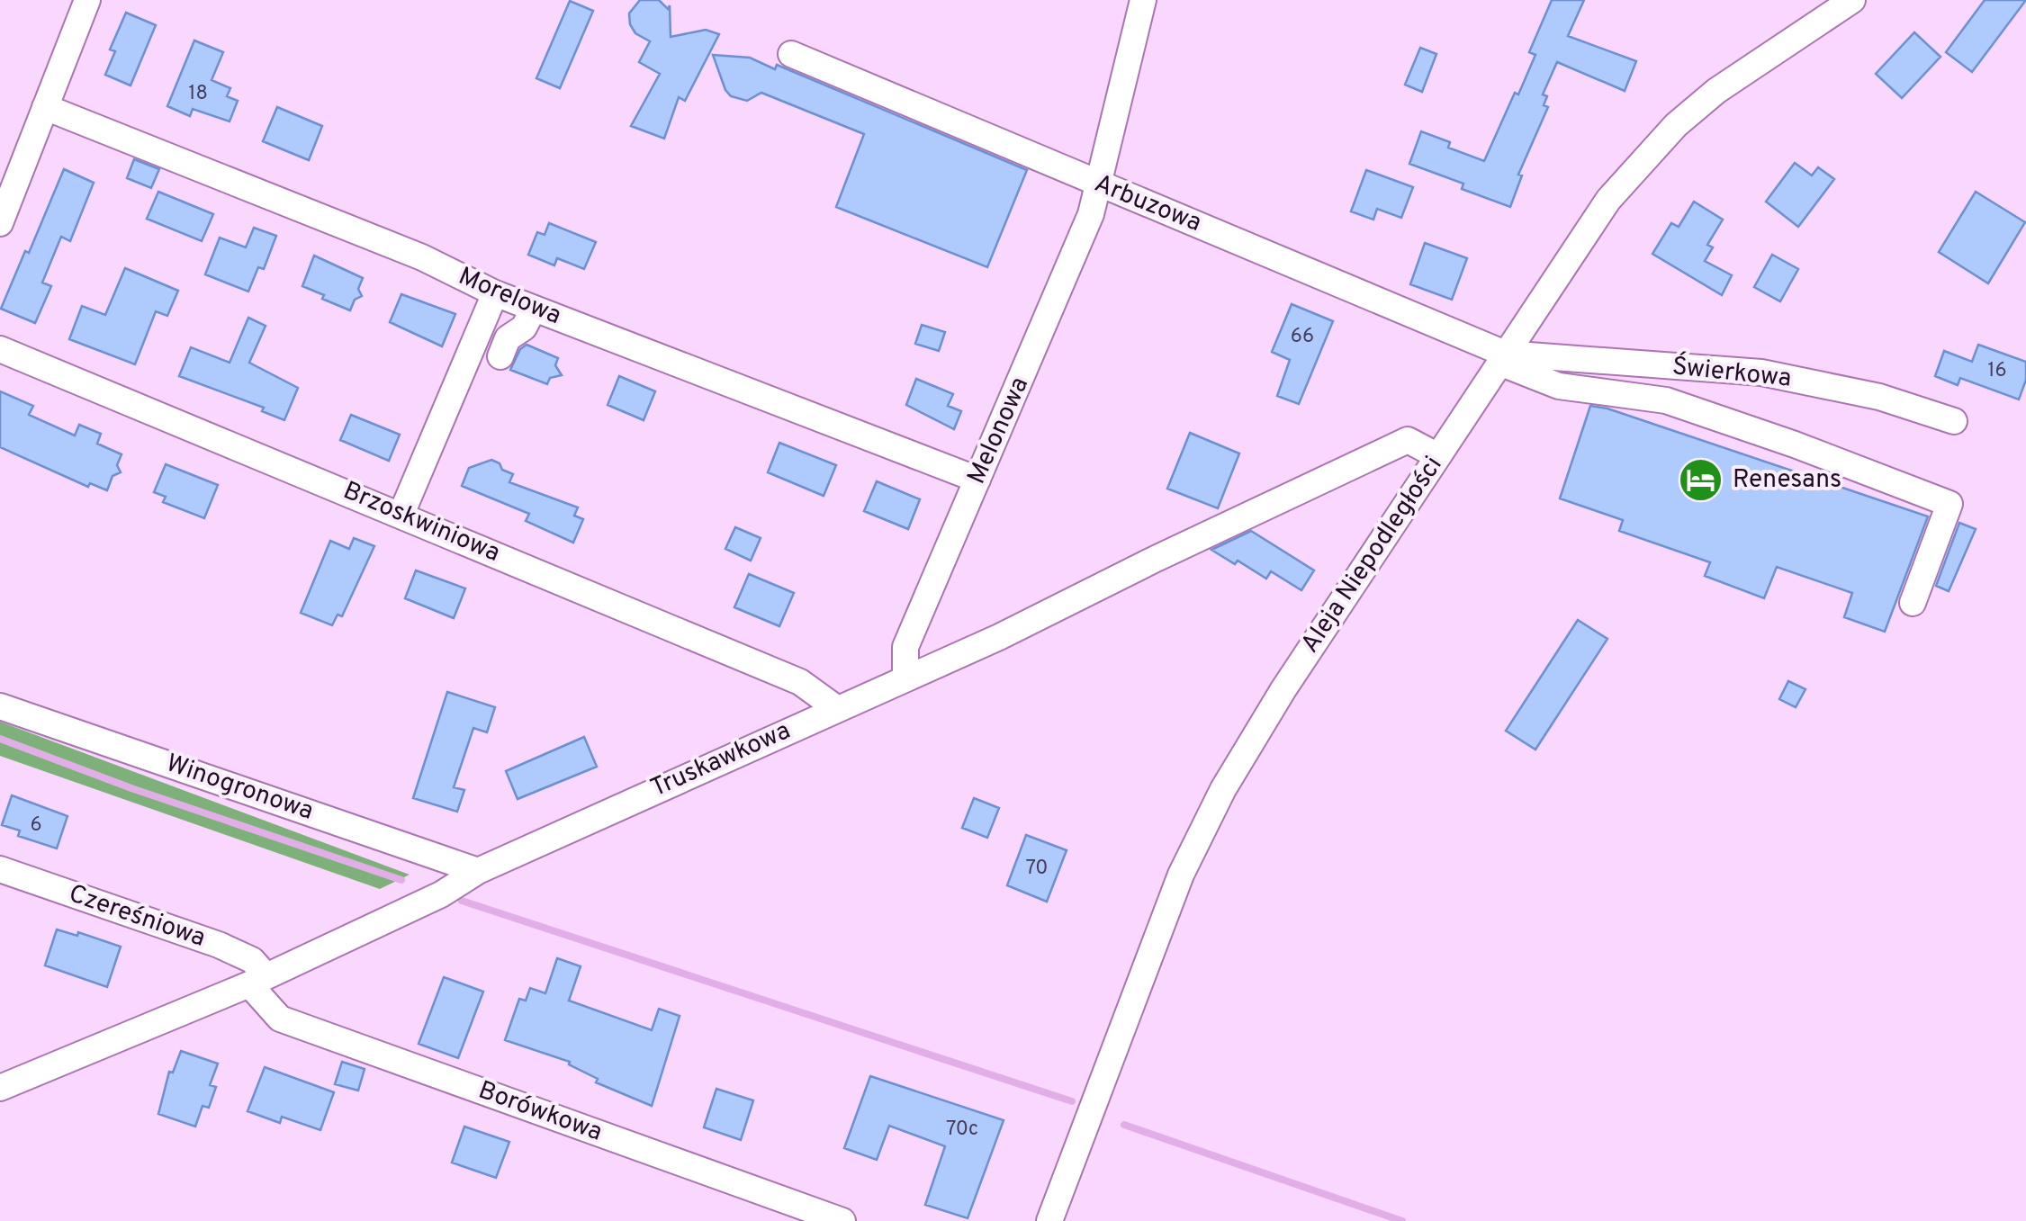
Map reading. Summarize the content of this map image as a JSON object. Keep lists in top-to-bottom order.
{
  "streets": {
    "street": [
      "Arbuzowa",
      "Morelowa",
      "Świerkowa",
      "Melonowa",
      "Brzoskwiniowa",
      "Aleja Niepodległości",
      "Truskawkowa",
      "Winogronowa",
      "Czereśniowa",
      "Borówkowa"
    ]
  },
  "crossings": [
    ["Arbuzowa", "Świerkowa"],
    ["Arbuzowa", "Melonowa"],
    ["Arbuzowa", "Aleja Niepodległości"],
    ["Morelowa", "Melonowa"],
    ["Świerkowa", "Aleja Niepodległości"],
    ["Melonowa", "Truskawkowa"],
    ["Brzoskwiniowa", "Truskawkowa"],
    ["Aleja Niepodległości", "Truskawkowa"],
    ["Truskawkowa", "Winogronowa"],
    ["Truskawkowa", "Czereśniowa"],
    ["Truskawkowa", "Borówkowa"],
    ["Czereśniowa", "Borówkowa"]
  ],
  "places": {
    "hotel": ["Renesans"]
  },
  "house_numbers": [
    "18",
    "66",
    "16",
    "6",
    "70",
    "70c"
  ]
}
